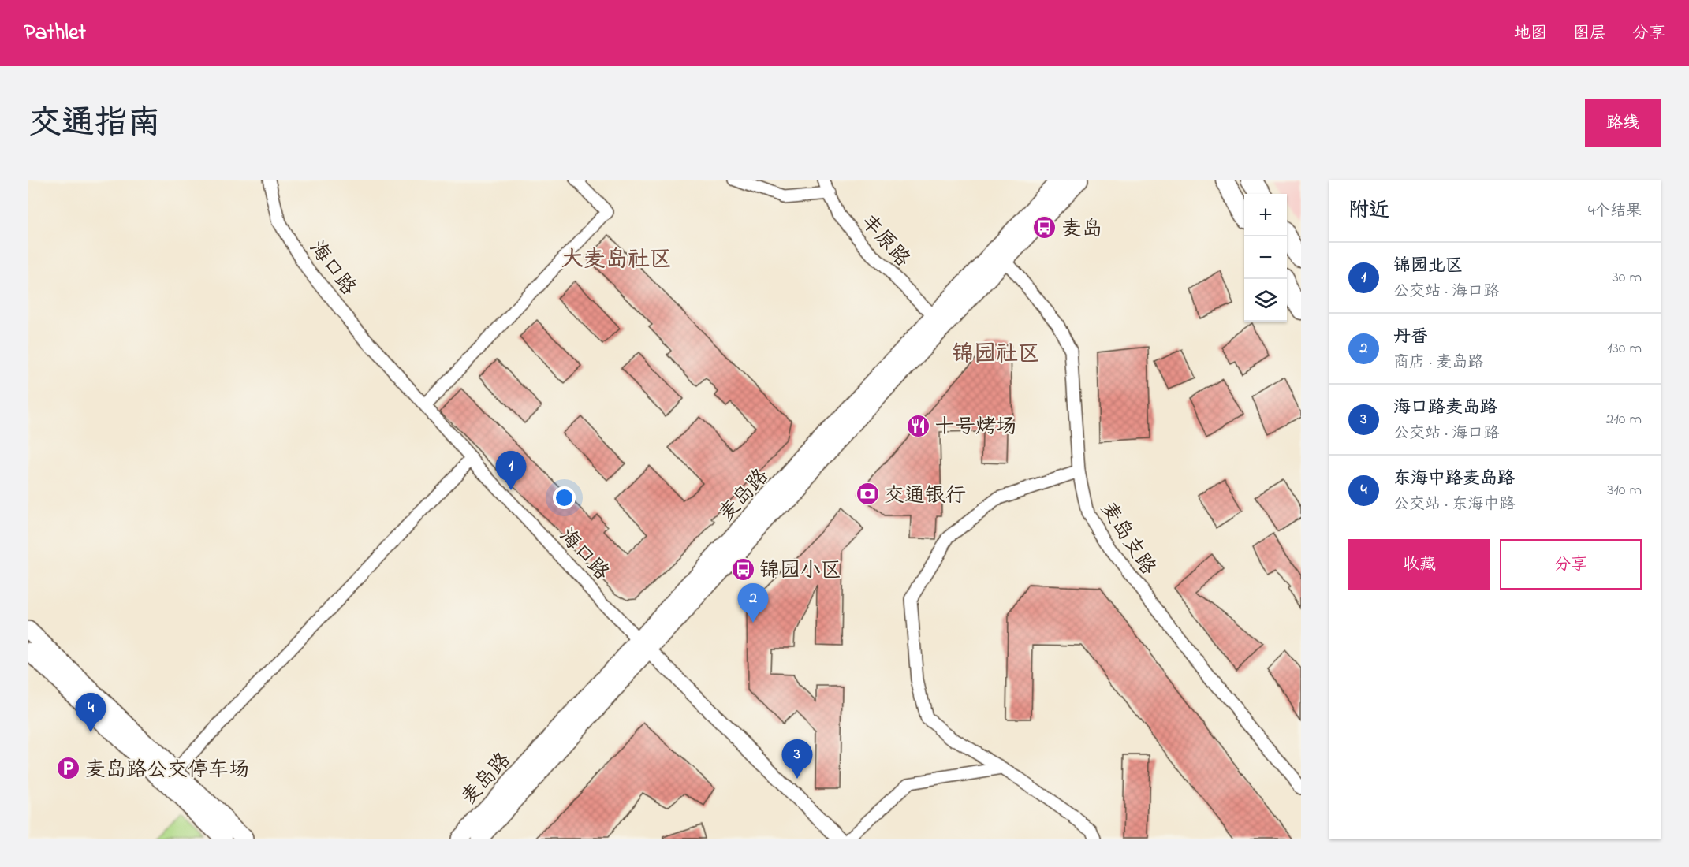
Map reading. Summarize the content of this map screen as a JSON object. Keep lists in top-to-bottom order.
{
  "streets": {
    "main road": ["麦岛路"],
    "street": ["丰原路", "海口路", "麦岛支路"]
  },
  "crossings": [
    ["丰原路", "麦岛路"],
    ["海口路", "麦岛路"],
    ["麦岛路", "麦岛支路"]
  ],
  "districts": ["大麦岛社区", "锦园社区"],
  "places": {
    "bus stop": ["麦岛", "锦园小区"],
    "restaurant": ["十号烤场"],
    "bank": ["交通银行"],
    "parking": ["麦岛路公交停车场"]
  },
  "page": {
    "header": "Pathlet",
    "nav": ["地图", "图层", "分享"],
    "title": "交通指南",
    "buttons": [
      "路线",
      ["收藏", "分享"]
    ],
    "heading": ["附近", "4个结果"],
    "map_buttons": ["+", "−"],
    "list": [
      {
        "mark": "1",
        "name": "锦园北区",
        "note": "公交站 · 海口路",
        "value": "30 m"
      },
      {
        "mark": "2",
        "name": "丹香",
        "note": "商店 · 麦岛路",
        "value": "130 m"
      },
      {
        "mark": "3",
        "name": "海口路麦岛路",
        "note": "公交站 · 海口路",
        "value": "210 m"
      },
      {
        "mark": "4",
        "name": "东海中路麦岛路",
        "note": "公交站 · 东海中路",
        "value": "310 m"
      }
    ],
    "pins": [
      "1",
      "2",
      "4",
      "3"
    ]
  }
}
